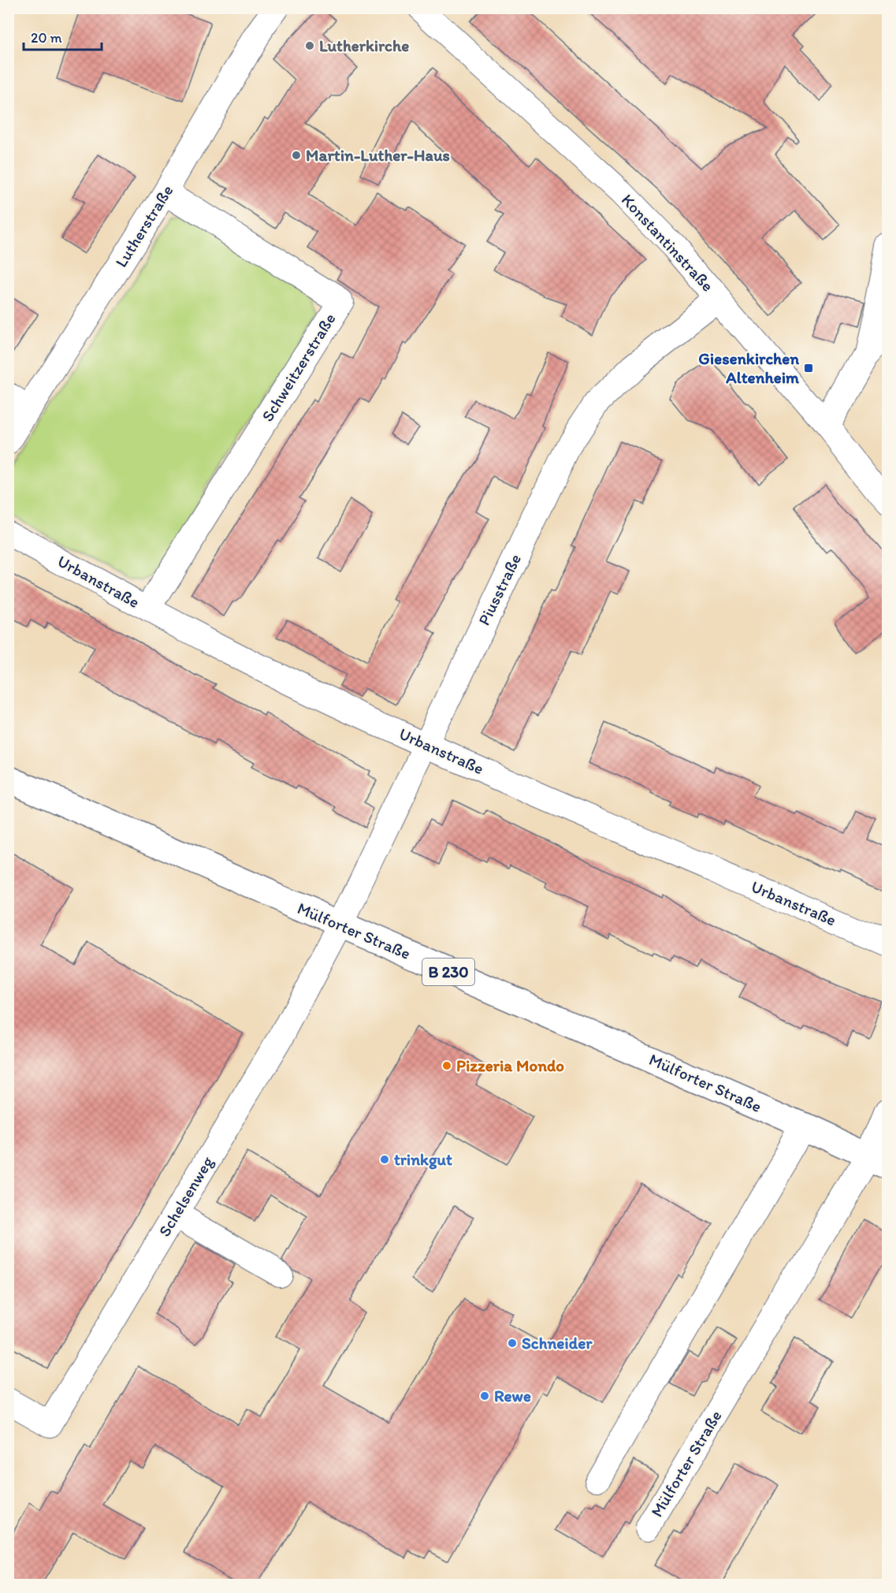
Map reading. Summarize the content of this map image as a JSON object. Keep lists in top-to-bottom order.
{
  "streets": {
    "main road": ["Mülforter Straße", "B 230"],
    "street": [
      "Lutherstraße",
      "Konstantinstraße",
      "Schweitzerstraße",
      "Urbanstraße",
      "Piusstraße",
      "Schelsenweg"
    ]
  },
  "crossings": [
    ["Lutherstraße", "Schweitzerstraße"],
    ["Konstantinstraße", "Piusstraße"],
    ["Schweitzerstraße", "Urbanstraße"],
    ["Urbanstraße", "Piusstraße"],
    ["Piusstraße", "Mülforter Straße"],
    ["Piusstraße", "Schelsenweg"],
    ["Mülforter Straße", "Schelsenweg"]
  ],
  "places": {
    "other": [
      "Lutherkirche",
      "Martin-Luther-Haus",
      "Pizzeria Mondo",
      "trinkgut",
      "Schneider",
      "Rewe"
    ],
    "transit": ["Giesenkirchen Altenheim"]
  },
  "scale_bar": "20 m"
}
